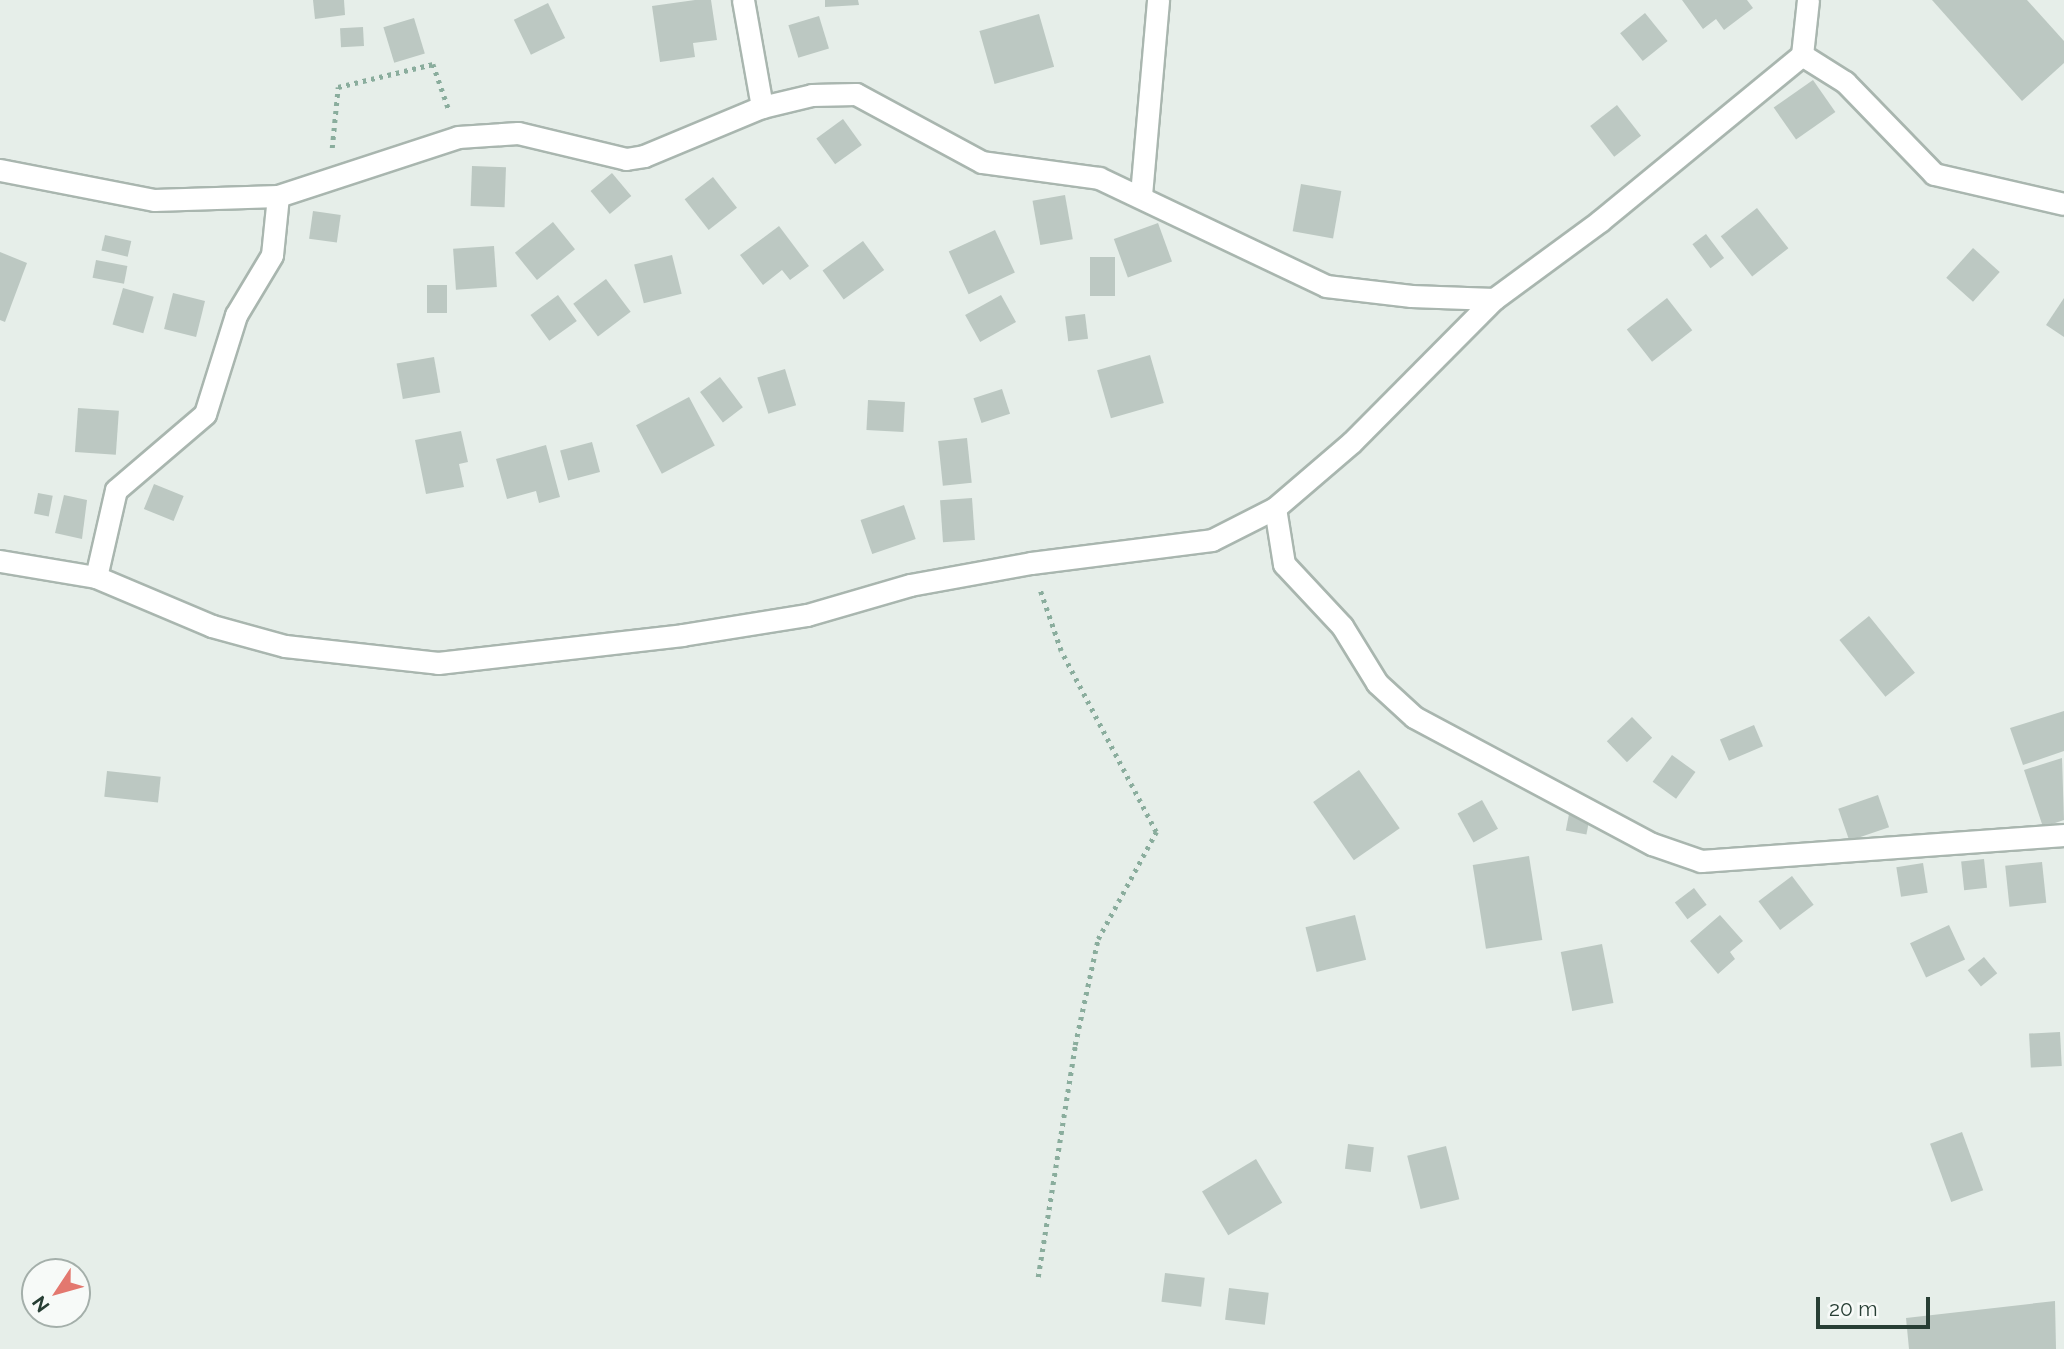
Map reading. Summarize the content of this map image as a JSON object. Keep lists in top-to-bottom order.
{
  "scale_bar": "20 m",
  "north": "bottom left"
}
